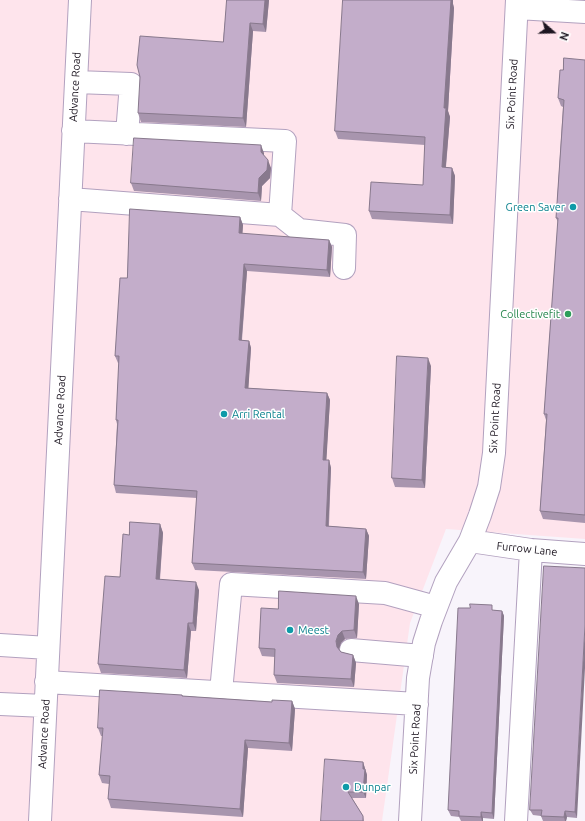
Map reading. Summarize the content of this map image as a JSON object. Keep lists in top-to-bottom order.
{
  "streets": {
    "street": ["Advance Road", "Six Point Road", "Furrow Lane"]
  },
  "crossings": [
    ["Six Point Road", "Furrow Lane"]
  ],
  "places": [
    "Green Saver",
    "Collectivefit",
    "Arri Rental",
    "Meest",
    "Dunpar"
  ],
  "north": "right"
}
